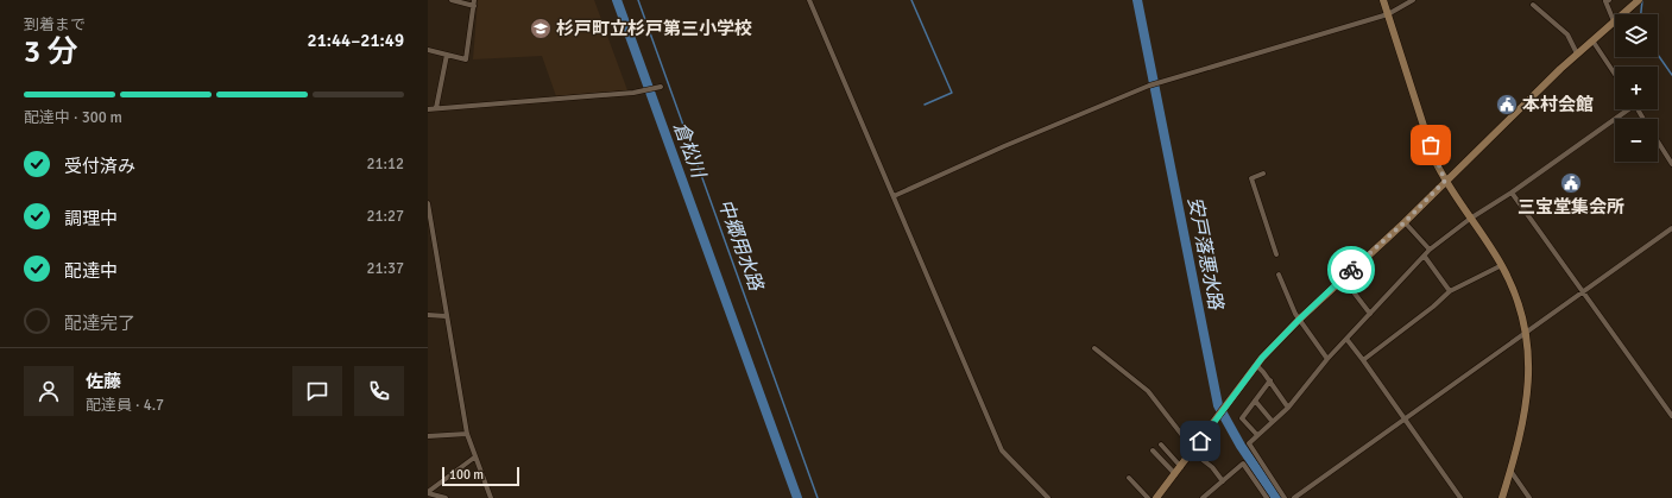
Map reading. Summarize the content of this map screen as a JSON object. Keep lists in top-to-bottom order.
{
  "water": ["倉松川", "中郷用水路", "安戸落悪水路"],
  "places": {
    "school or university": ["杉戸町立杉戸第三小学校"],
    "public building": ["本村会館", "三宝堂集会所"]
  },
  "scale_bar": "100 m",
  "page": {
    "heading": ["3 分", "到着まで", "21:44–21:49"],
    "panel": ["佐藤", "配達員 · 4.7"],
    "map_buttons": ["+", "−"],
    "bar": "配達中 · 300 m",
    "list": [
      ["受付済み", "21:12"],
      ["調理中", "21:27"],
      ["配達中", "21:37"],
      "配達完了"
    ],
    "scale": "100 m"
  }
}
